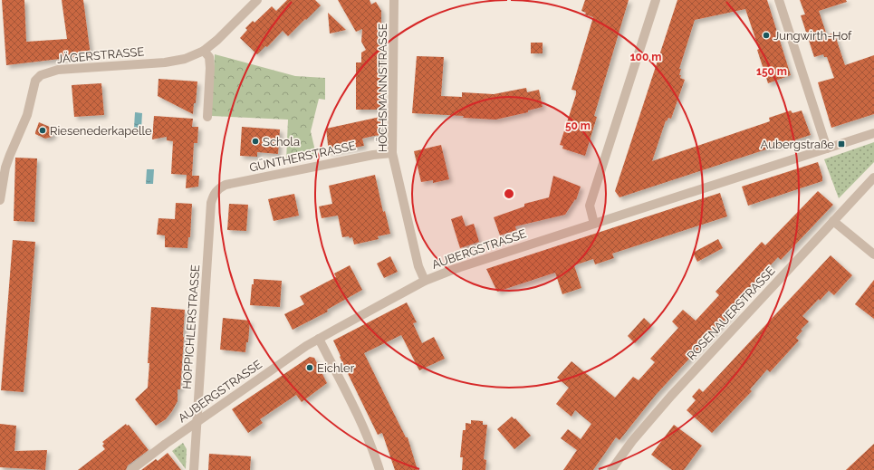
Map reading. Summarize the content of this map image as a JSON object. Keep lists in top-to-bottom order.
{
  "streets": {
    "street": [
      "JÄGERSTRASSE",
      "HÖCHSMANNSTRASSE",
      "GÜNTHERSTRASSE",
      "AUBERGSTRASSE",
      "ROSENAUERSTRASSE",
      "HOPPICHLERSTRASSE"
    ]
  },
  "crossings": [
    ["HÖCHSMANNSTRASSE", "GÜNTHERSTRASSE"],
    ["HÖCHSMANNSTRASSE", "AUBERGSTRASSE"],
    ["GÜNTHERSTRASSE", "HOPPICHLERSTRASSE"],
    ["AUBERGSTRASSE", "HOPPICHLERSTRASSE"]
  ],
  "places": {
    "other": [
      "Jungwirth-Hof",
      "Riesenederkapelle",
      "Schola",
      "Eichler"
    ],
    "transit": ["Aubergstraße"]
  },
  "rings": ["100 m", "150 m", "50 m"]
}
